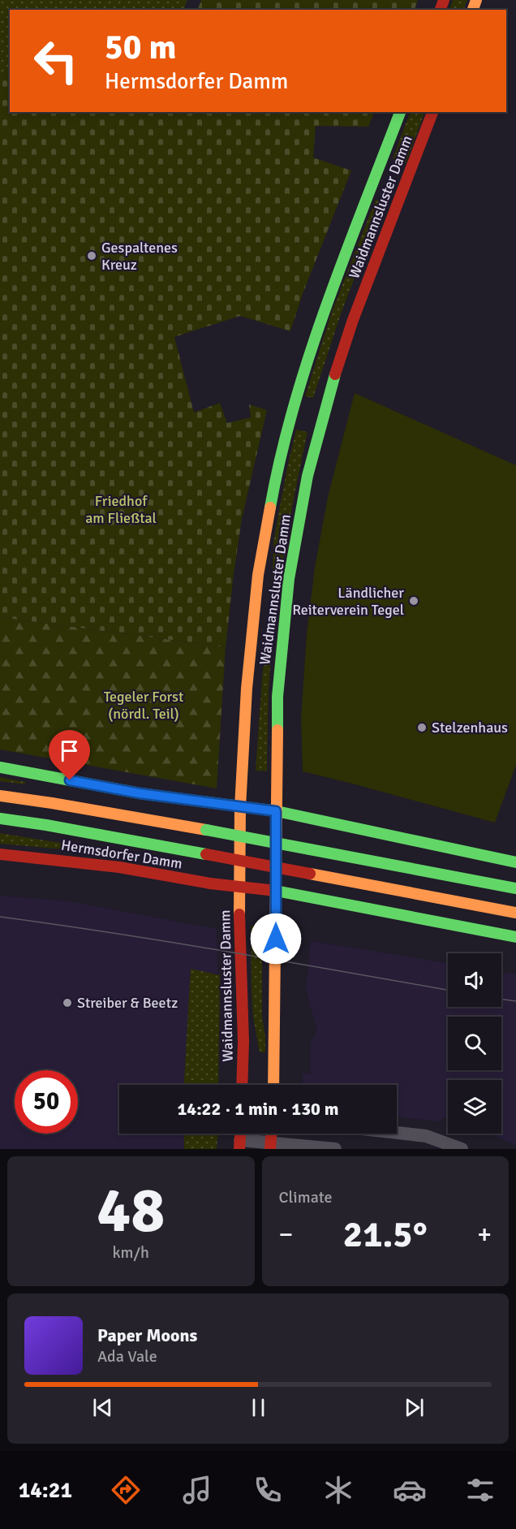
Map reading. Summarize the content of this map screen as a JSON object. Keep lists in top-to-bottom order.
{
  "streets": {
    "main road": ["Waidmannsluster Damm", "Hermsdorfer Damm"]
  },
  "crossings": [
    ["Waidmannsluster Damm", "Hermsdorfer Damm"]
  ],
  "parks": ["Friedhof am Fließtal", "Tegeler Forst (nördl. Teil)"],
  "places": [
    "Gespaltenes Kreuz",
    "Ländlicher Reiterverein Tegel",
    "Stelzenhaus",
    "Streiber & Beetz"
  ],
  "page": {
    "turn": ["50 m", "Hermsdorfer Damm"],
    "limit": "50",
    "trip": "14:22 · 1 min · 130 m",
    "tile": [
      ["48", "km/h"],
      "Climate"
    ],
    "heat": ["−", "21.5°", "+"],
    "song": ["Paper Moons", "Ada Vale"],
    "tabs": "14:21"
  }
}
